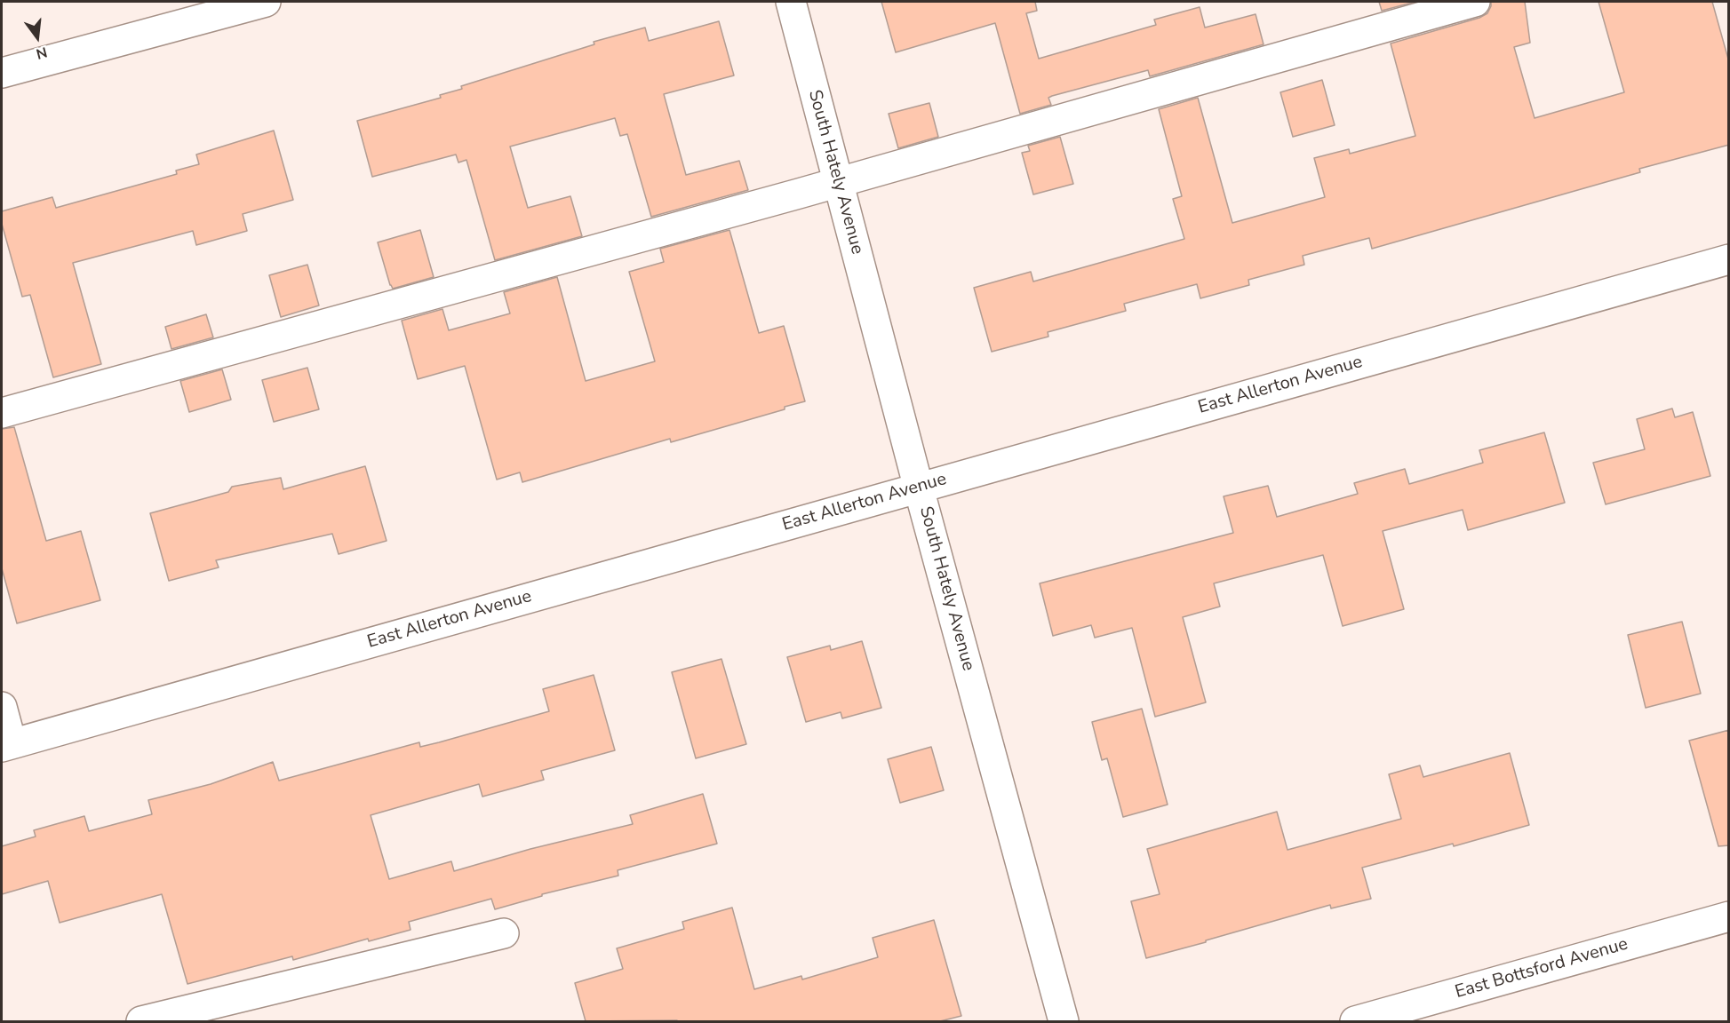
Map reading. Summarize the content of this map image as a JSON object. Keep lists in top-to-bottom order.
{
  "streets": {
    "street": ["South Hately Avenue", "East Allerton Avenue", "East Bottsford Avenue"]
  },
  "crossings": [
    ["South Hately Avenue", "East Allerton Avenue"]
  ],
  "north": "bottom"
}
